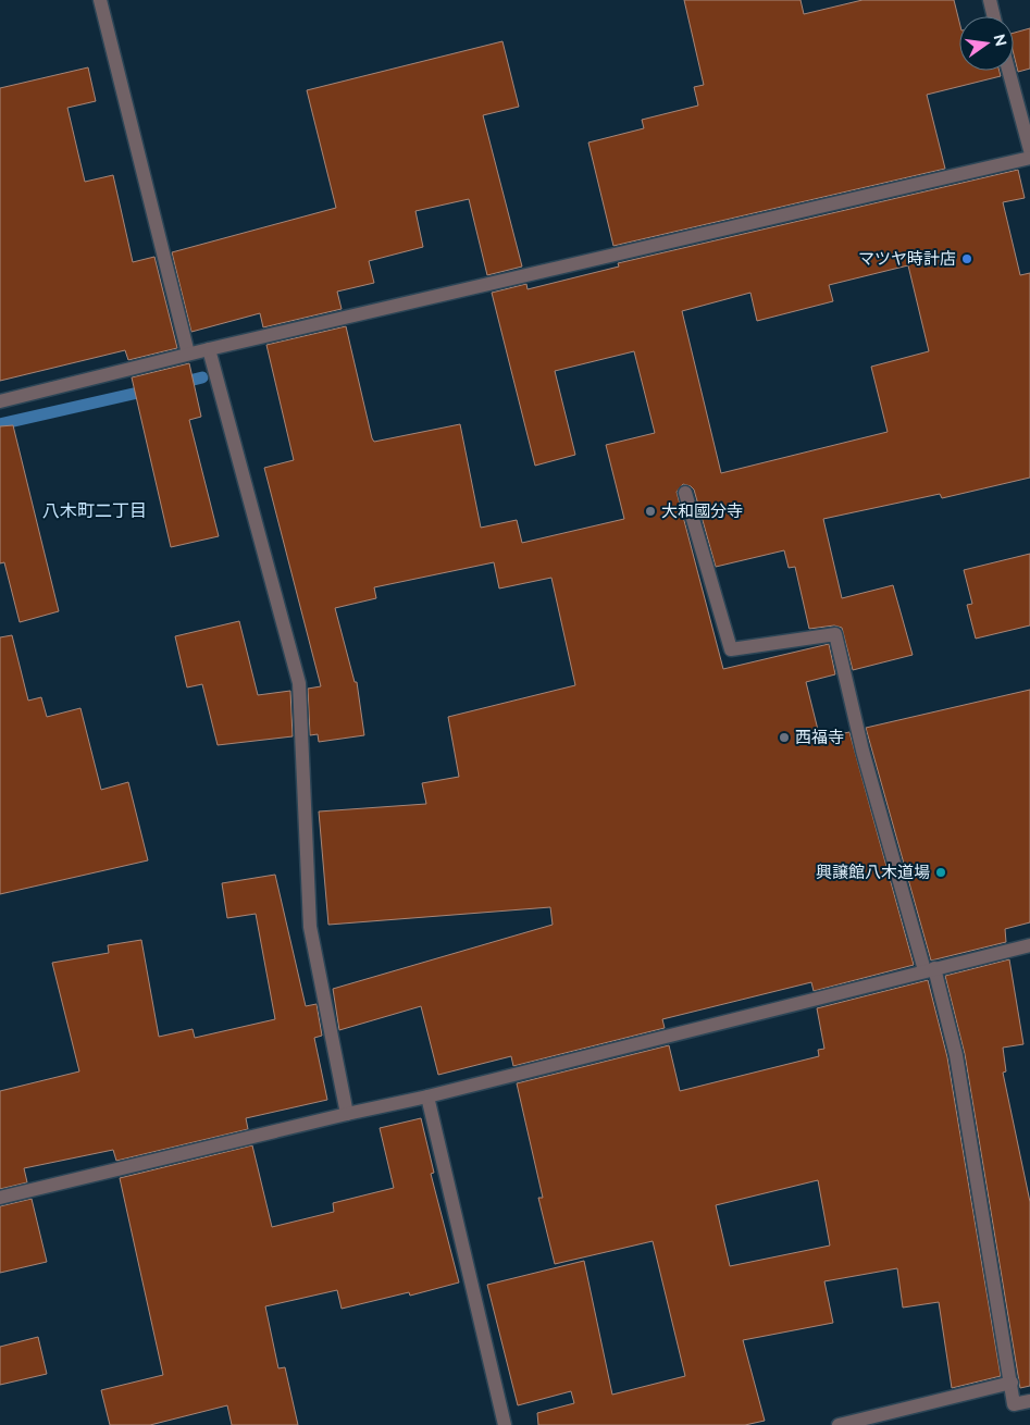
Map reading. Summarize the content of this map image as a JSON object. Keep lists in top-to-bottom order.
{
  "districts": ["八木町二丁目"],
  "places": [
    "マツヤ時計店",
    "大和國分寺",
    "西福寺",
    "興譲館八木道場"
  ],
  "north": "right"
}
